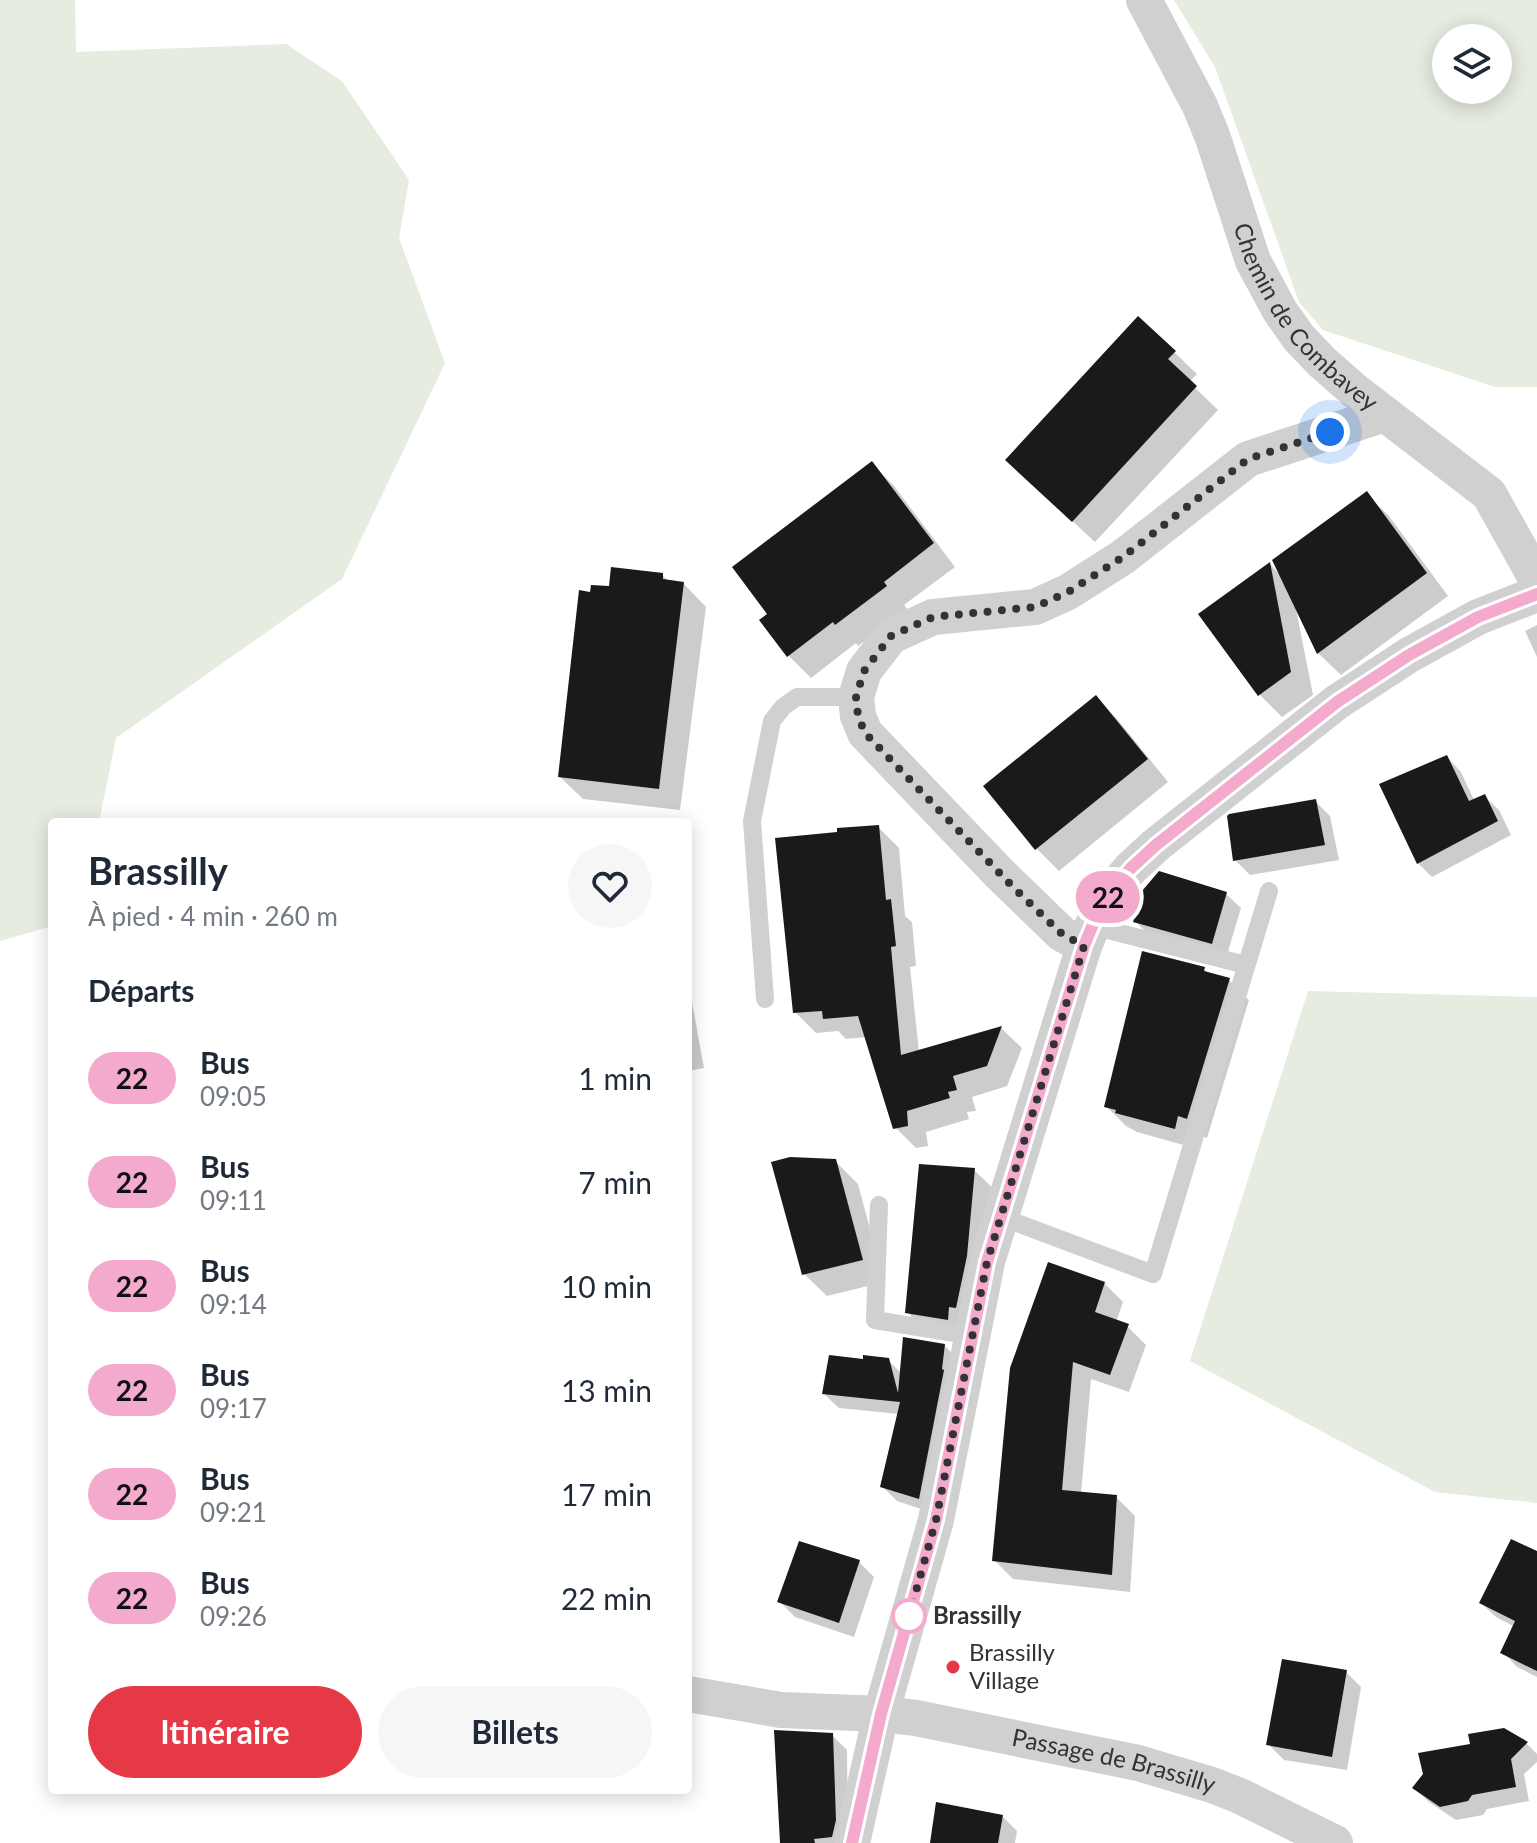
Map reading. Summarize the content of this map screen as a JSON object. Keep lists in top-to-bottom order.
{
  "streets": {
    "street": ["Chemin de Combavey", "Passage de Brassilly"]
  },
  "places": ["Brassilly", "Brassilly Village"],
  "lines": ["bus line 22"],
  "page": {
    "on_map": "22",
    "heading": [
      ["Brassilly", "À pied · 4 min · 260 m"],
      "Départs"
    ],
    "list": [
      {
        "mark": "22",
        "name": "Bus",
        "note": "09:05",
        "value": "1 min"
      },
      {
        "mark": "22",
        "name": "Bus",
        "note": "09:11",
        "value": "7 min"
      },
      {
        "mark": "22",
        "name": "Bus",
        "note": "09:14",
        "value": "10 min"
      },
      {
        "mark": "22",
        "name": "Bus",
        "note": "09:17",
        "value": "13 min"
      },
      {
        "mark": "22",
        "name": "Bus",
        "note": "09:21",
        "value": "17 min"
      },
      {
        "mark": "22",
        "name": "Bus",
        "note": "09:26",
        "value": "22 min"
      }
    ],
    "buttons": ["Itinéraire", "Billets"]
  }
}
